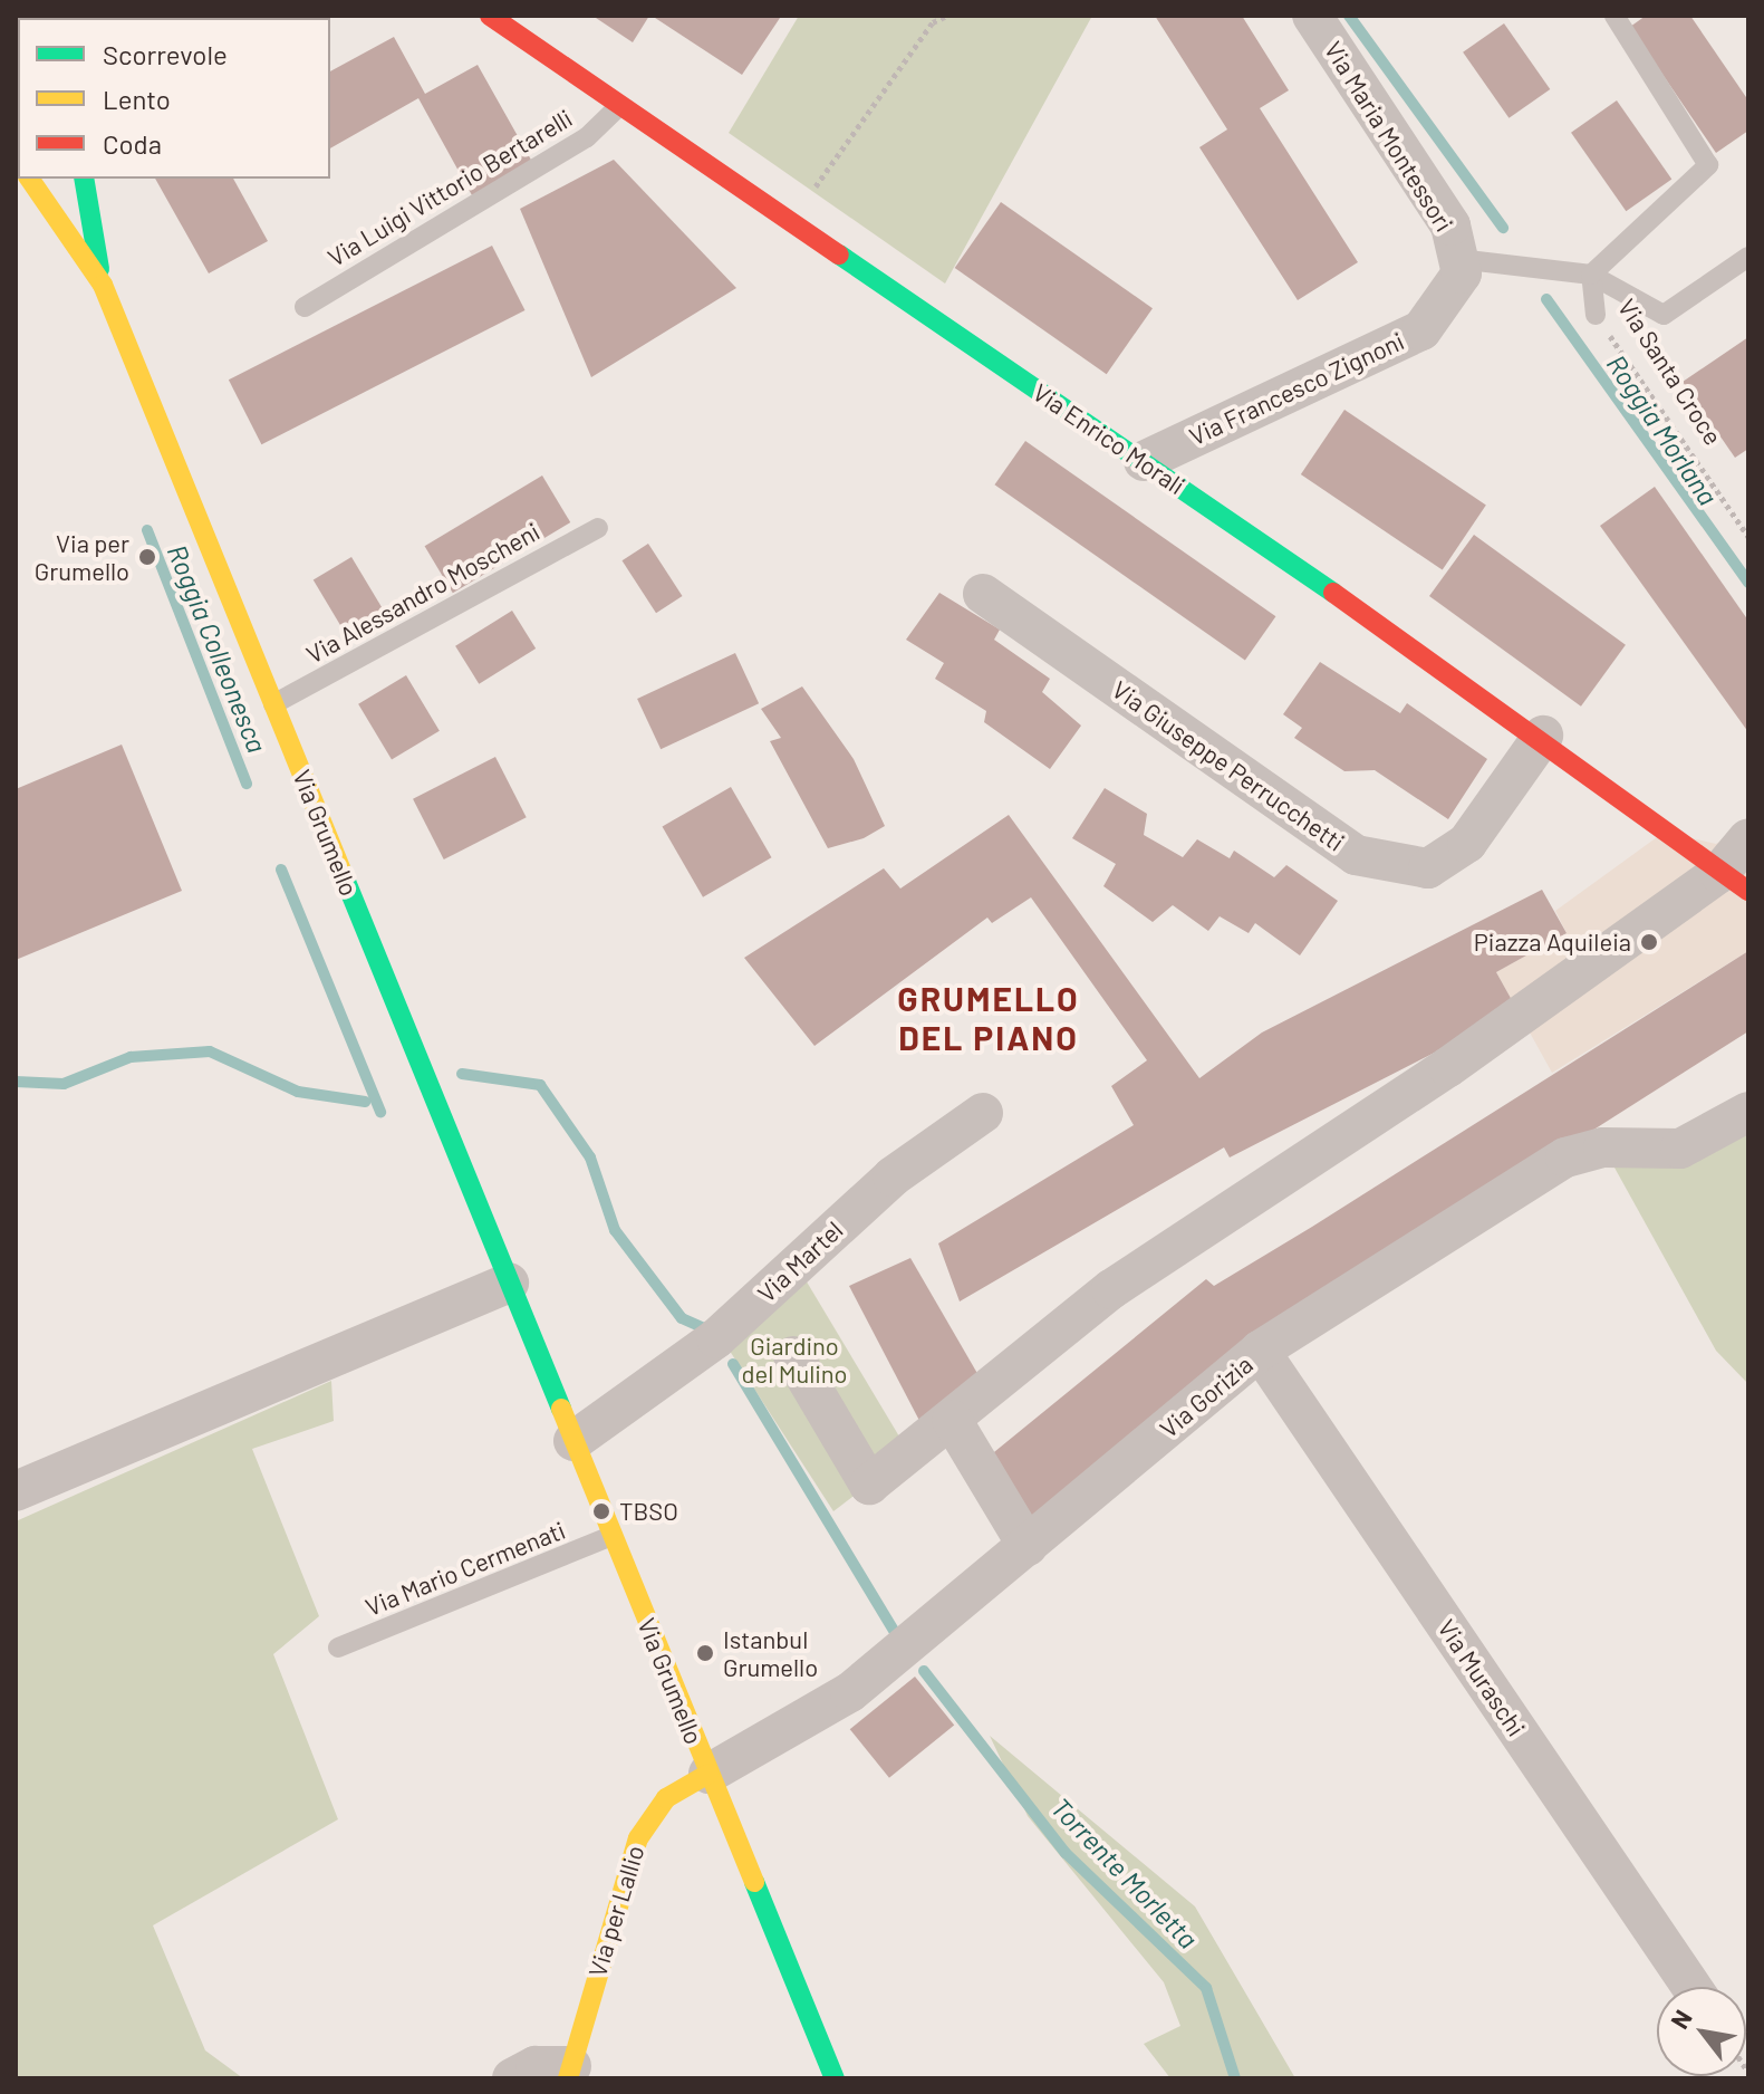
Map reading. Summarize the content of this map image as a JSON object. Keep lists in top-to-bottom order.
{
  "streets": {
    "main road": ["Via Enrico Morali", "Via Grumello", "Via per Lallio"],
    "street": [
      "Via Maria Montessori",
      "Via Francesco Zignoni",
      "Via Giuseppe Perrucchetti",
      "Via Martel",
      "Via Gorizia",
      "Via Muraschi"
    ],
    "lane": [
      "Via Luigi Vittorio Bertarelli",
      "Via Santa Croce",
      "Via Alessandro Moscheni",
      "Via Mario Cermenati"
    ]
  },
  "crossings": [
    ["Via Maria Montessori", "Via Santa Croce"],
    ["Via Maria Montessori", "Via Francesco Zignoni"],
    ["Via Luigi Vittorio Bertarelli", "Via Enrico Morali"],
    ["Via Santa Croce", "Via Francesco Zignoni"],
    ["Via Francesco Zignoni", "Via Enrico Morali"],
    ["Via Enrico Morali", "Via Giuseppe Perrucchetti"],
    ["Via Alessandro Moscheni", "Via Grumello"],
    ["Via Grumello", "Via Martel"],
    ["Via Grumello", "Via Gorizia"],
    ["Via Grumello", "Via Mario Cermenati"],
    ["Via Grumello", "Via per Lallio"],
    ["Via Gorizia", "Via Muraschi"],
    ["Via Gorizia", "Via per Lallio"]
  ],
  "districts": ["GRUMELLO DEL PIANO"],
  "water": ["Roggia Morlana", "Roggia Colleonesca", "Torrente Morletta"],
  "parks": ["Giardino del Mulino"],
  "places": [
    "Via per Grumello",
    "Piazza Aquileia",
    "TBSO",
    "Istanbul Grumello"
  ],
  "legend": ["Scorrevole", "Lento", "Coda"],
  "north": "top left"
}
